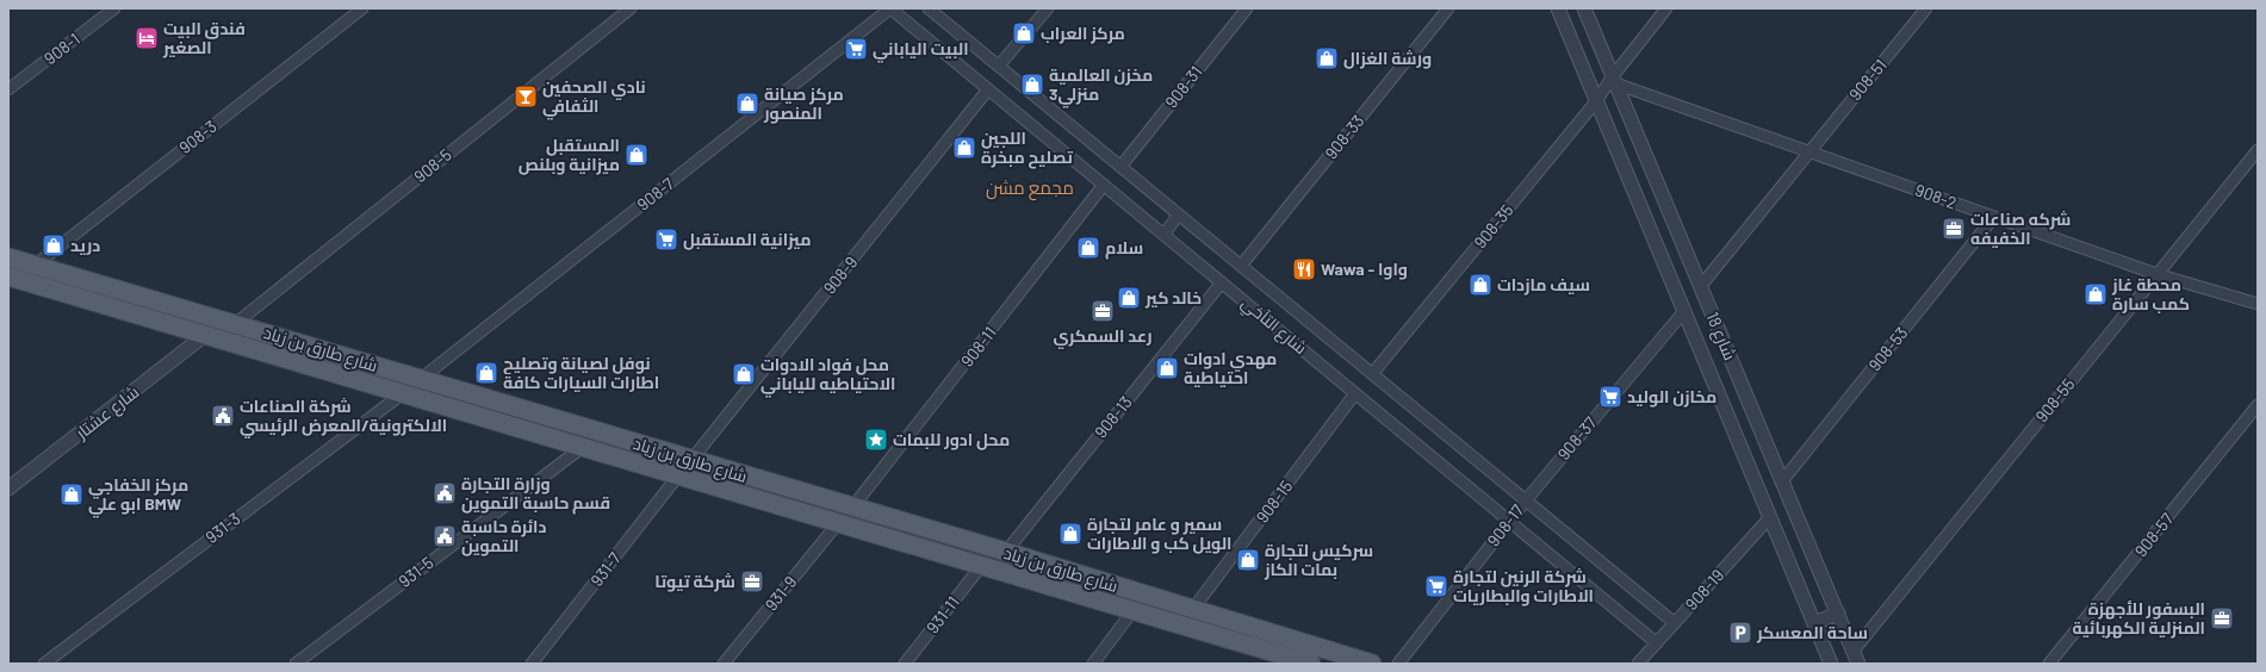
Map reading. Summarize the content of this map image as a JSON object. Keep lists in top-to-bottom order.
{
  "streets": {
    "main road": ["شارع طارق بن زياد"],
    "street": [
      "908-1",
      "908-51",
      "908-31",
      "908-3",
      "908-33",
      "908-5",
      "908-7",
      "908-2",
      "908-35",
      "908-9",
      "شارع التآخي",
      "شارع 18",
      "908-11",
      "908-53",
      "908-55",
      "شارع عشتار",
      "908-13",
      "908-37",
      "908-15",
      "908-17",
      "931-3",
      "908-57",
      "931-7",
      "931-5",
      "908-19",
      "931-9",
      "931-11"
    ]
  },
  "crossings": [
    ["908-51", "908-2"],
    ["908-31", "شارع التآخي"],
    ["908-3", "شارع طارق بن زياد"],
    ["908-33", "شارع التآخي"],
    ["908-5", "شارع طارق بن زياد"],
    ["908-7", "شارع التآخي"],
    ["908-7", "شارع طارق بن زياد"],
    ["908-2", "908-35"],
    ["908-2", "شارع 18"],
    ["908-2", "908-53"],
    ["908-2", "908-55"],
    ["908-35", "شارع التآخي"],
    ["908-35", "شارع 18"],
    ["908-9", "شارع التآخي"],
    ["908-9", "شارع طارق بن زياد"],
    ["شارع التآخي", "908-11"],
    ["شارع التآخي", "908-13"],
    ["شارع التآخي", "908-37"],
    ["شارع التآخي", "908-15"],
    ["شارع التآخي", "908-17"],
    ["شارع التآخي", "908-19"],
    ["شارع 18", "908-53"],
    ["شارع 18", "908-55"],
    ["شارع 18", "908-37"],
    ["شارع 18", "908-19"],
    ["908-11", "شارع طارق بن زياد"],
    ["شارع طارق بن زياد", "شارع عشتار"],
    ["شارع طارق بن زياد", "908-13"],
    ["شارع طارق بن زياد", "908-15"],
    ["شارع طارق بن زياد", "931-3"],
    ["شارع طارق بن زياد", "931-7"],
    ["شارع طارق بن زياد", "931-5"],
    ["شارع طارق بن زياد", "931-9"],
    ["شارع طارق بن زياد", "931-11"],
    ["908-37", "908-17"]
  ],
  "districts": ["مجمع مشن"],
  "places": {
    "shop": [
      "مركز العراب",
      "ورشة الغزال",
      "مخزن العالمية منزلي3",
      "مركز صيانة المنصور",
      "اللجين تصليح مبخرة",
      "المستقبل ميزانية وبلنص",
      "دريد",
      "سلام",
      "سيف مازدات",
      "محطة غاز كمب سارة",
      "خالد كير",
      "مهدي ادوات احتياطية",
      "نوفل لصيانة وتصليح اطارات السيارات كافة",
      "محل فواد الادوات الاحتياطيه للياباني",
      "مركز الخفاجي ابو علي BMW",
      "سمير و عامر لتجارة الويل كب و الاطارات",
      "سركيس لتجارة بمات الكاز"
    ],
    "hotel": ["فندق البيت الصغير"],
    "supermarket": [
      "البيت الياباني",
      "ميزانية المستقبل",
      "مخازن الوليد",
      "شركة الرنين لتجارة الاطارات والبطاريات"
    ],
    "bar": ["نادي الصحفين الثفافي"],
    "office": [
      "شركه صناعات الخفيفه",
      "رعد السمكري",
      "شركة تيوتا",
      "البسفور للأجهزة المنزلية الكهربائية"
    ],
    "restaurant": ["Wawa - واوا"],
    "public building": ["شركة الصناعات الالكترونية/المعرض الرئيسي", "وزارة التجارة قسم حاسبة التموين", "دائرة حاسبة التموين"],
    "place": ["محل ادور للبمات"],
    "parking": ["ساحة المعسكر"]
  }
}
